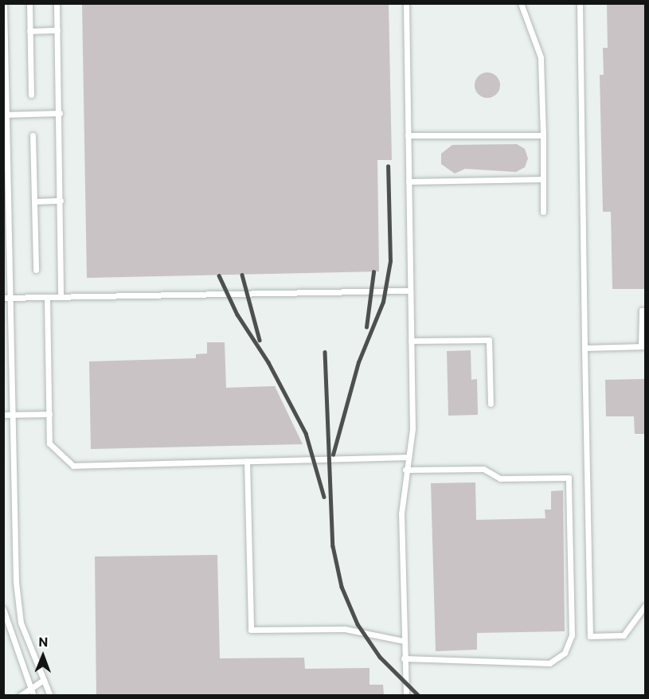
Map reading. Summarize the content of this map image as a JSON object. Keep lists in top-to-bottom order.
{
  "north": "top"
}
